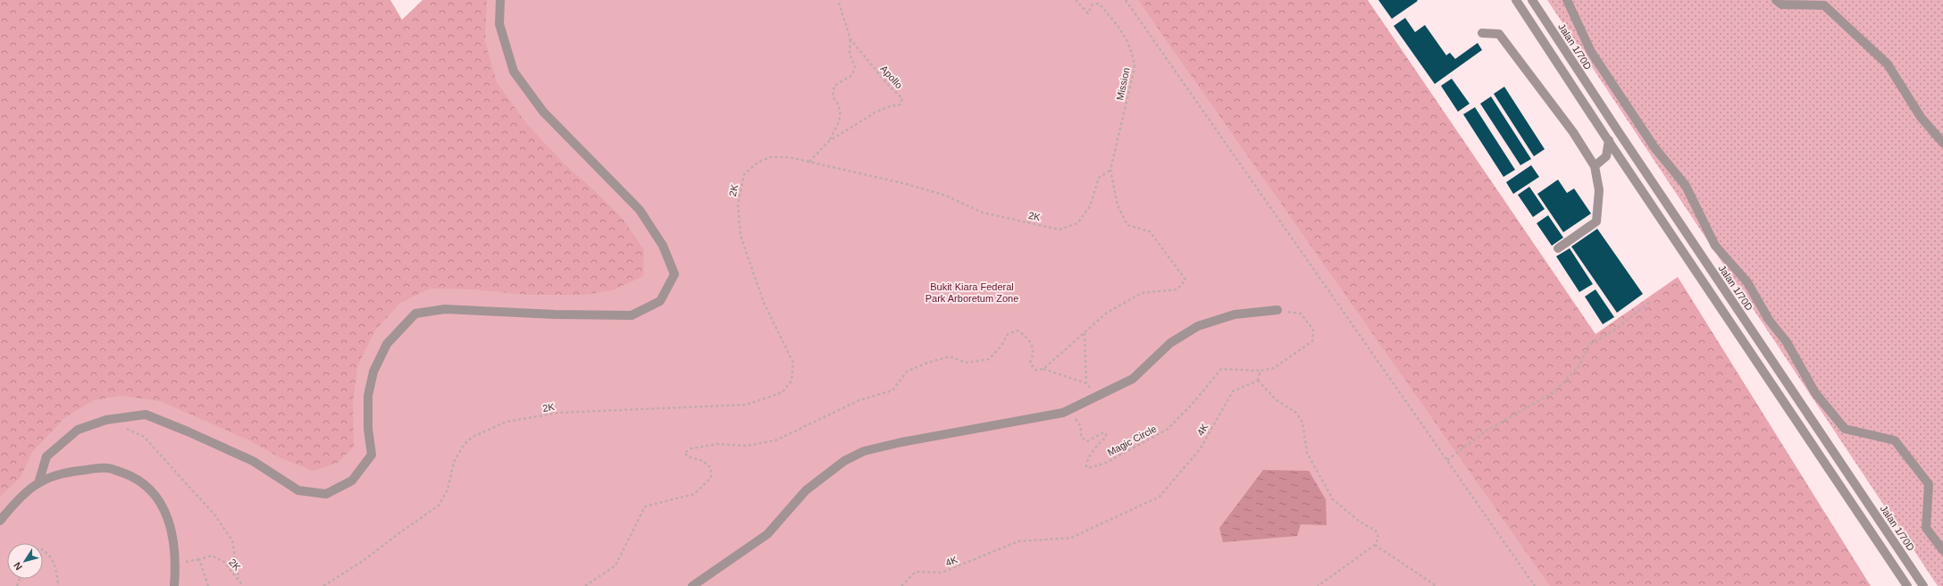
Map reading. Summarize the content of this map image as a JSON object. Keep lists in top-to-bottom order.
{
  "streets": {
    "street": ["Jalan 1/70D"],
    "path": [
      "Apollo",
      "Mission",
      "2K",
      "4K",
      "Magic Circle"
    ]
  },
  "crossings": [
    ["Apollo", "2K"],
    ["Mission", "2K"]
  ],
  "parks": ["Bukit Kiara Federal Park Arboretum Zone"],
  "north": "bottom left"
}
